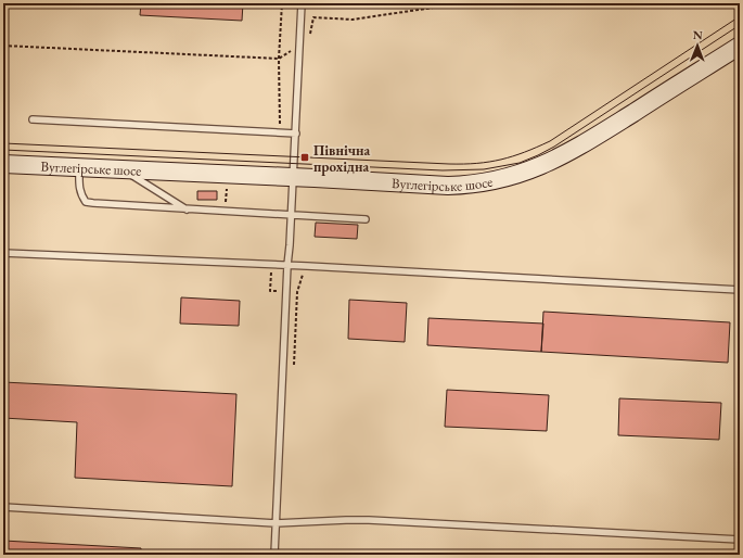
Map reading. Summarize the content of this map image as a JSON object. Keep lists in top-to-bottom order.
{
  "streets": {
    "street": ["Вуглегірське шосе"]
  },
  "places": {
    "transit": ["Північна прохідна"]
  },
  "north": "top"
}
